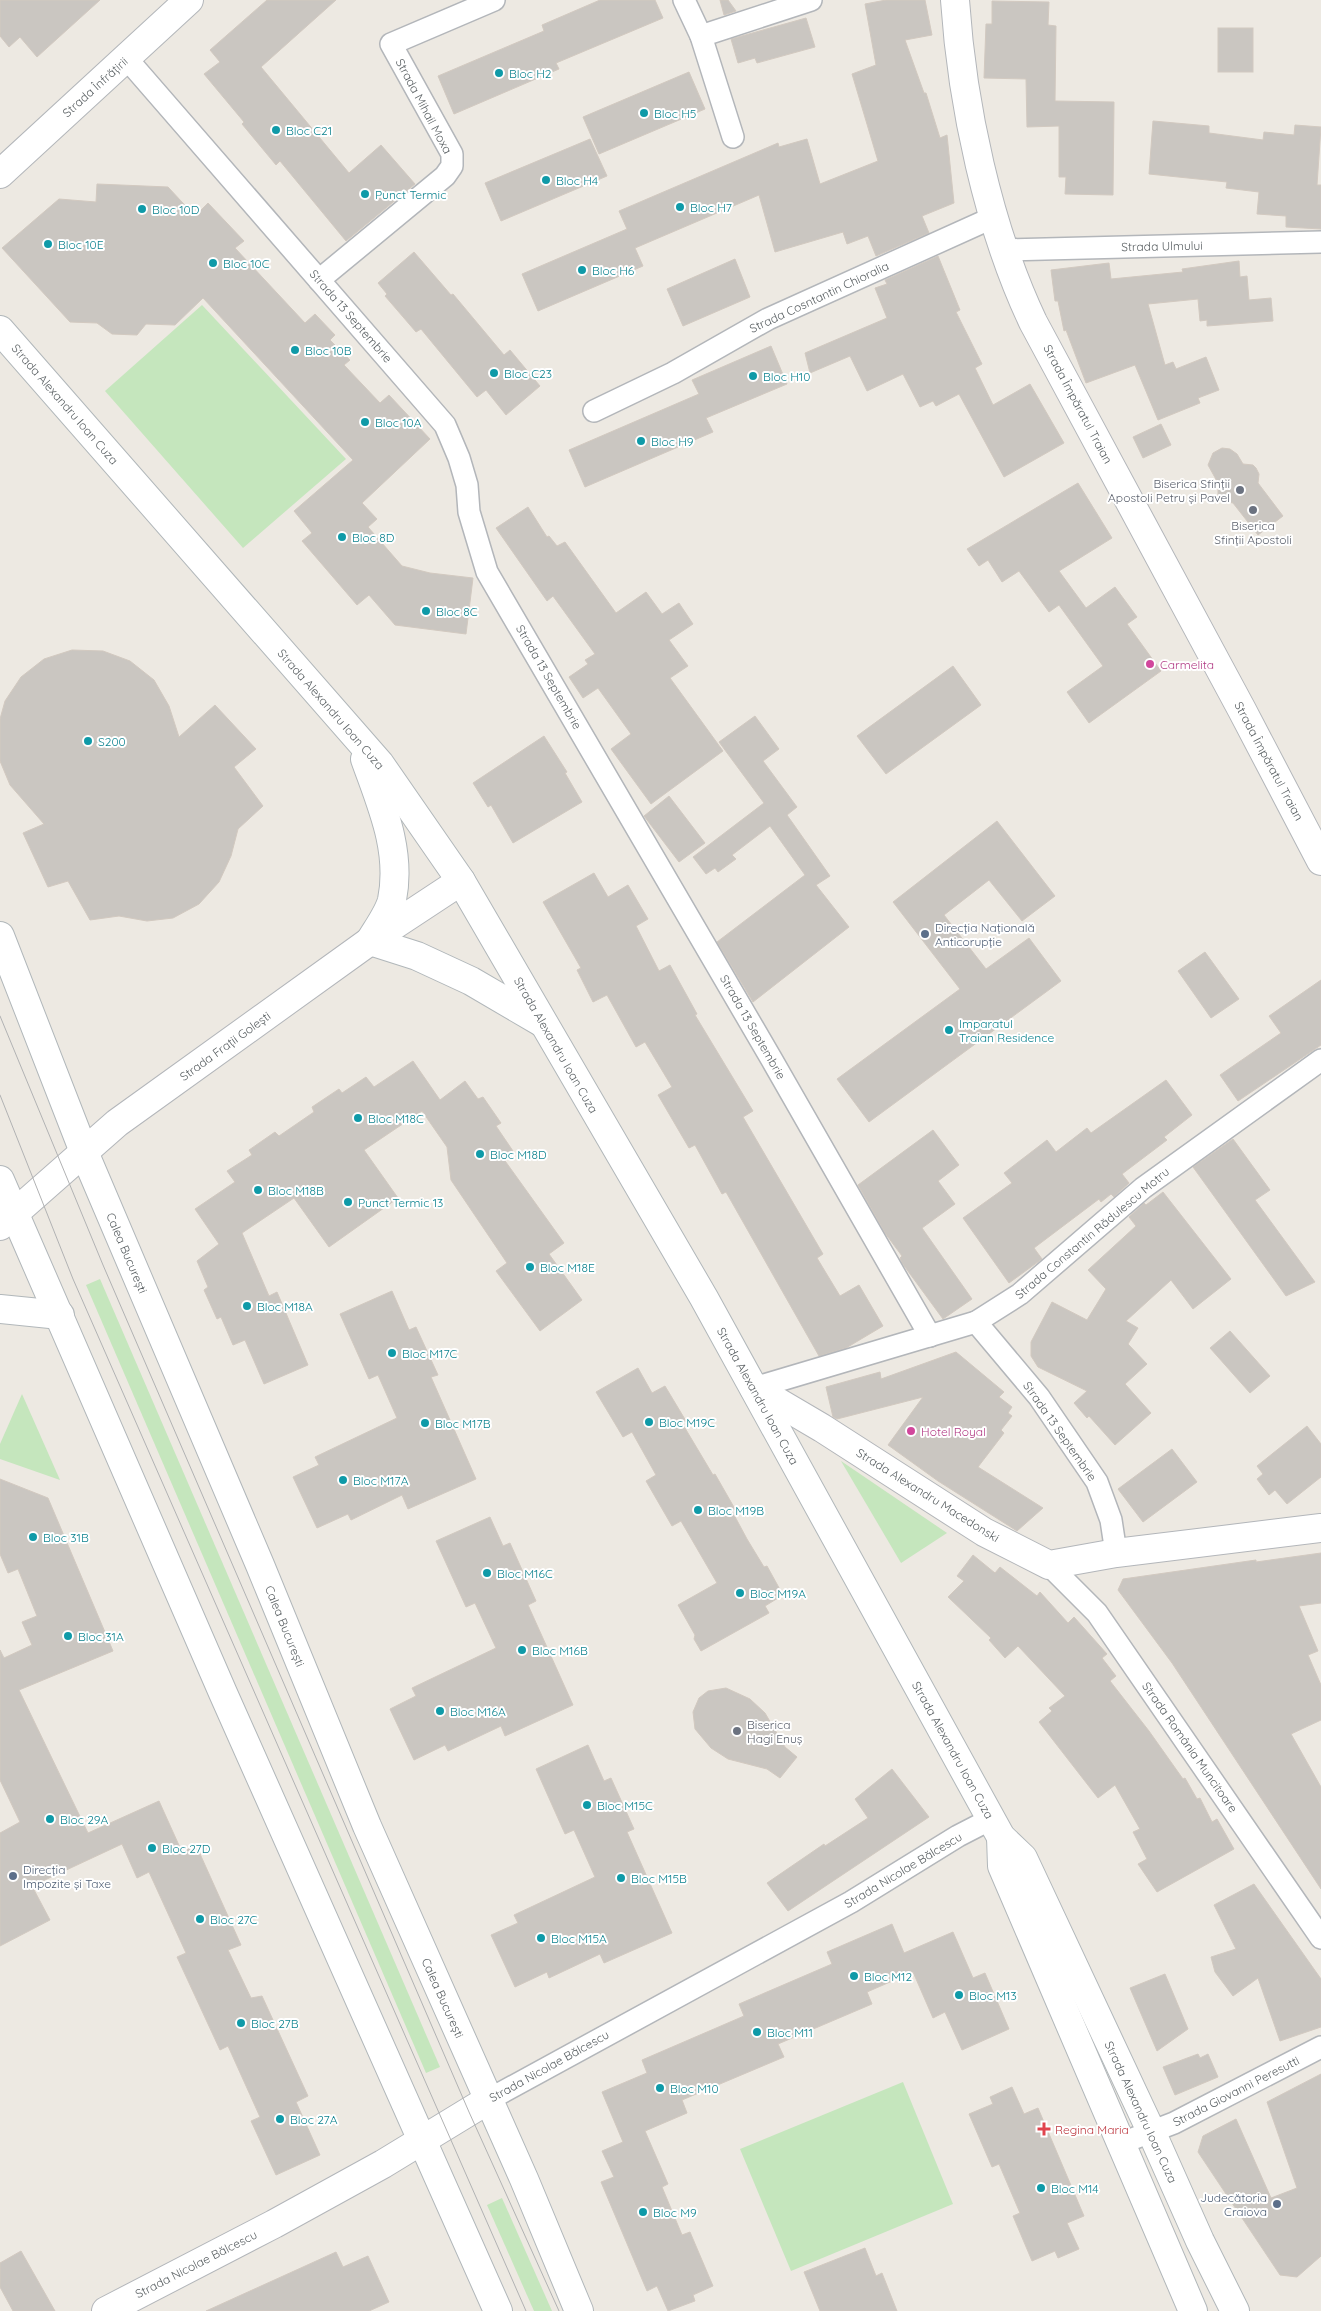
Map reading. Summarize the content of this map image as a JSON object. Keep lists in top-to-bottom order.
{
  "streets": {
    "main road": [
      "Strada Înfrățirii",
      "Strada Alexandru Ioan Cuza",
      "Strada Împăratul Traian",
      "Strada Frații Golești",
      "Calea București",
      "Strada Alexandru Macedonski",
      "Strada Nicolae Bălcescu"
    ],
    "street": [
      "Strada Mihail Moxa",
      "Strada Ulmului",
      "Strada Cosntantin Chioralia",
      "Strada 13 Septembrie",
      "Strada Constantin Rădulescu Motru",
      "Strada România Muncitoare",
      "Strada Giovanni Peresutti"
    ]
  },
  "crossings": [
    ["Strada Înfrățirii", "Strada 13 Septembrie"],
    ["Strada Mihail Moxa", "Strada 13 Septembrie"],
    ["Strada Ulmului", "Strada Împăratul Traian"],
    ["Strada Cosntantin Chioralia", "Strada Împăratul Traian"],
    ["Strada 13 Septembrie", "Strada Constantin Rădulescu Motru"],
    ["Strada Alexandru Ioan Cuza", "Strada Frații Golești"],
    ["Strada Alexandru Ioan Cuza", "Strada Constantin Rădulescu Motru"],
    ["Strada Alexandru Ioan Cuza", "Strada Alexandru Macedonski"],
    ["Strada Alexandru Ioan Cuza", "Strada Nicolae Bălcescu"],
    ["Strada Alexandru Ioan Cuza", "Strada Giovanni Peresutti"],
    ["Strada Frații Golești", "Calea București"],
    ["Strada Constantin Rădulescu Motru", "Strada Alexandru Macedonski"],
    ["Calea București", "Strada Nicolae Bălcescu"],
    ["Strada Alexandru Macedonski", "Strada România Muncitoare"]
  ],
  "places": {
    "other": [
      "Bloc H2",
      "Bloc H5",
      "Bloc C21",
      "Bloc H4",
      "Punct Termic",
      "Bloc H7",
      "Bloc 10D",
      "Bloc 10E",
      "Bloc 10C",
      "Bloc H6",
      "Bloc 10B",
      "Bloc C23",
      "Bloc H10",
      "Bloc 10A",
      "Bloc H9",
      "Biserica Sfinții Apostoli Petru și Pavel",
      "Biserica Sfinții Apostoli",
      "Bloc 8D",
      "Bloc 8C",
      "Carmelita",
      "S200",
      "Direcția Națională Anticorupție",
      "Imparatul Traian Residence",
      "Bloc M18C",
      "Bloc M18D",
      "Bloc M18B",
      "Punct Termic 13",
      "Bloc M18E",
      "Bloc M18A",
      "Bloc M17C",
      "Bloc M19C",
      "Bloc M17B",
      "Hotel Royal",
      "Bloc M17A",
      "Bloc M19B",
      "Bloc 31B",
      "Bloc M16C",
      "Bloc M19A",
      "Bloc 31A",
      "Bloc M16B",
      "Bloc M16A",
      "Biserica Hagi Enuș",
      "Bloc M15C",
      "Bloc 29A",
      "Bloc 27D",
      "Direcția Impozite și Taxe",
      "Bloc M15B",
      "Bloc 27C",
      "Bloc M15A",
      "Bloc M12",
      "Bloc M13",
      "Bloc 27B",
      "Bloc M11",
      "Bloc M10",
      "Bloc 27A",
      "Bloc M14",
      "Judecătoria Craiova",
      "Bloc M9"
    ],
    "health": ["Regina Maria"]
  }
}
